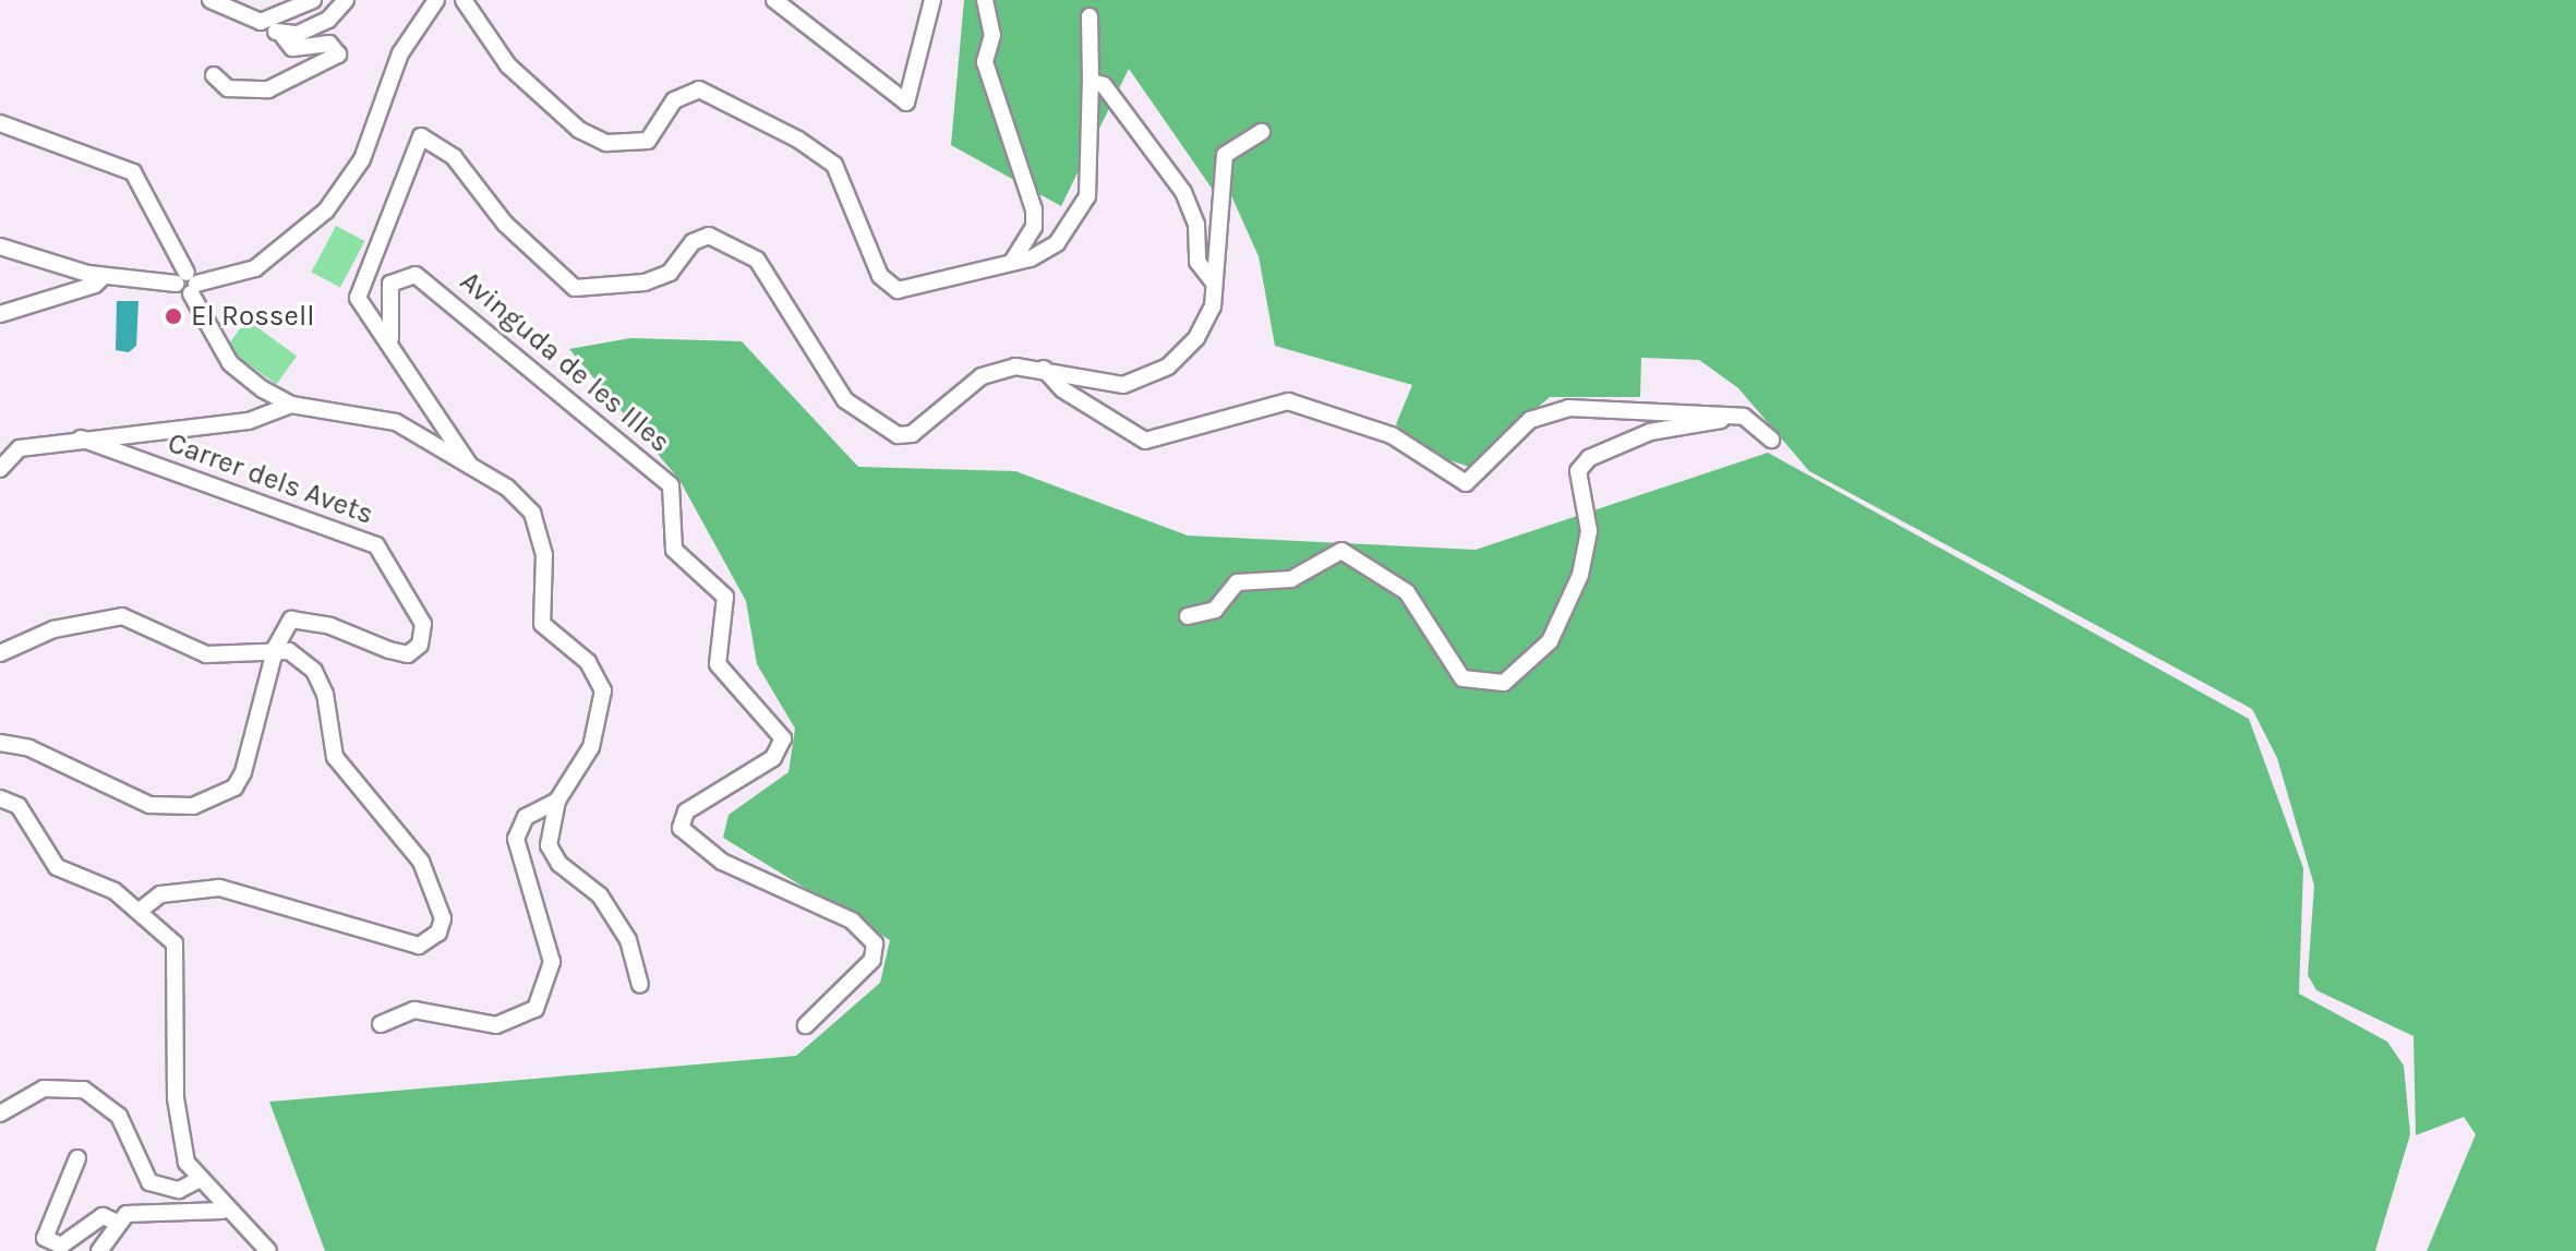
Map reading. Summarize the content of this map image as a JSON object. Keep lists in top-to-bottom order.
{
  "streets": {
    "street": ["Avinguda de les Illes", "Carrer dels Avets"]
  },
  "places": ["El Rossell"]
}
